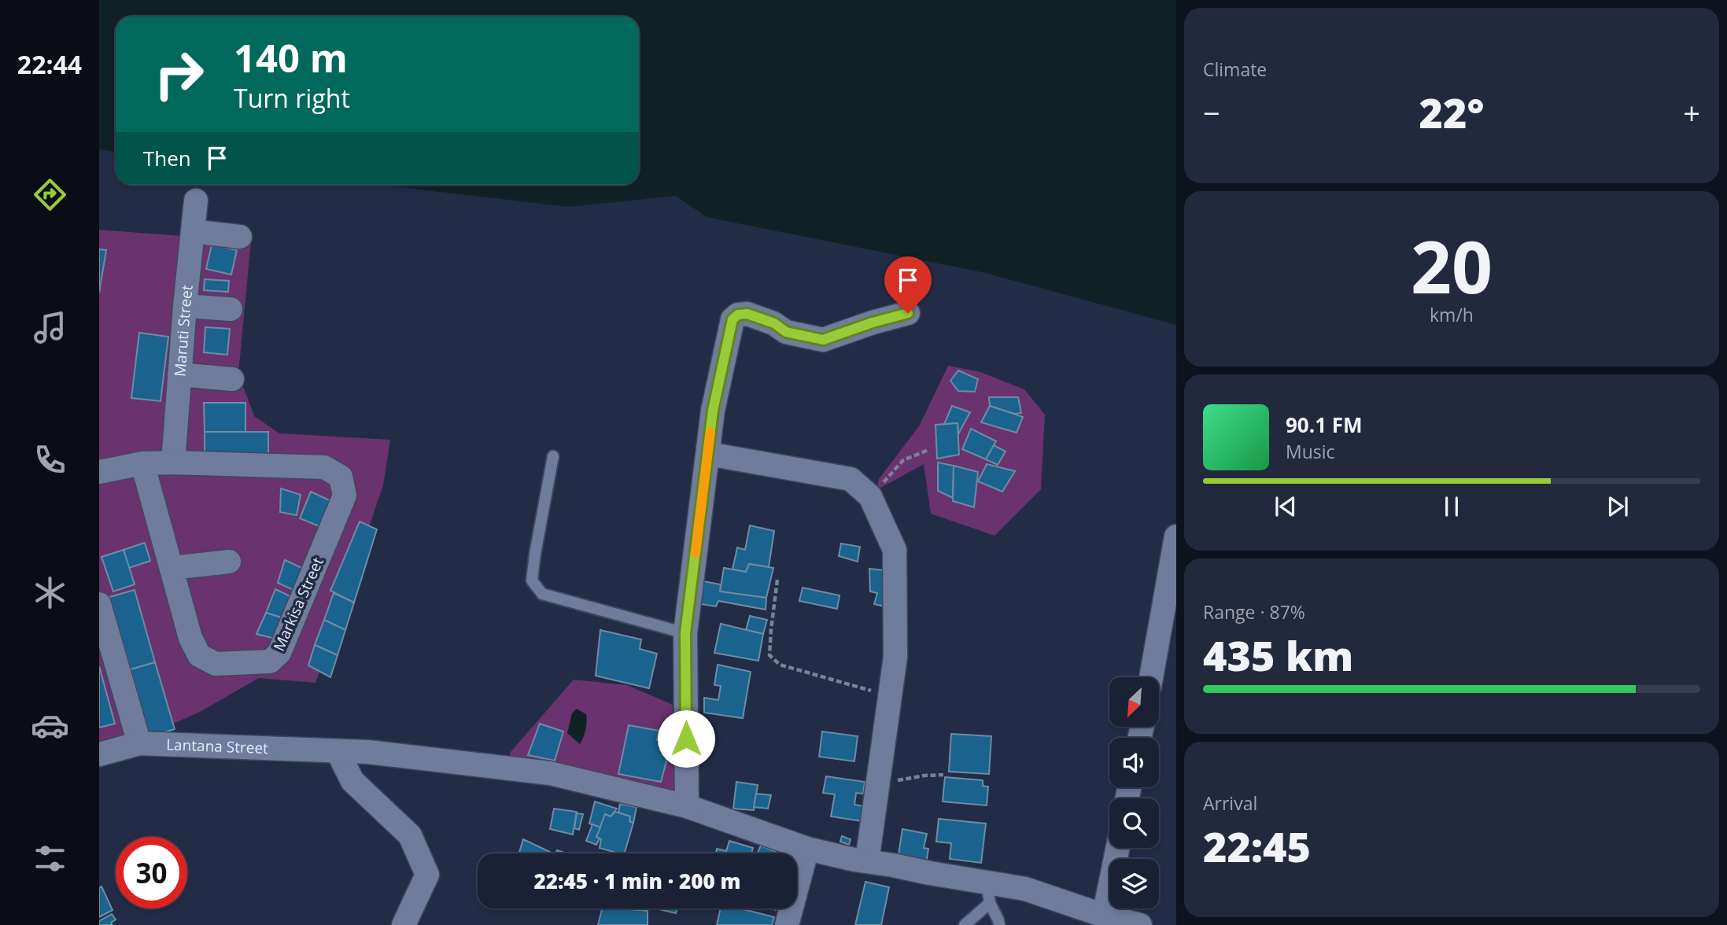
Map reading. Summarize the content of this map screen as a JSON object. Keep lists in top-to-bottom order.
{
  "streets": {
    "street": ["Maruti Street", "Markisa Street", "Lantana Street"]
  },
  "crossings": [
    ["Maruti Street", "Markisa Street"]
  ],
  "north": "bottom left",
  "page": {
    "tabs": "22:44",
    "tile": [
      "Climate",
      ["20", "km/h"],
      ["Range · 87%", "435 km"],
      ["Arrival", "22:45"]
    ],
    "turn": ["140 m", "Turn right"],
    "heat": ["−", "22°", "+"],
    "then": "Then",
    "song": ["90.1 FM", "Music"],
    "limit": "30",
    "trip": "22:45 · 1 min · 200 m"
  }
}
